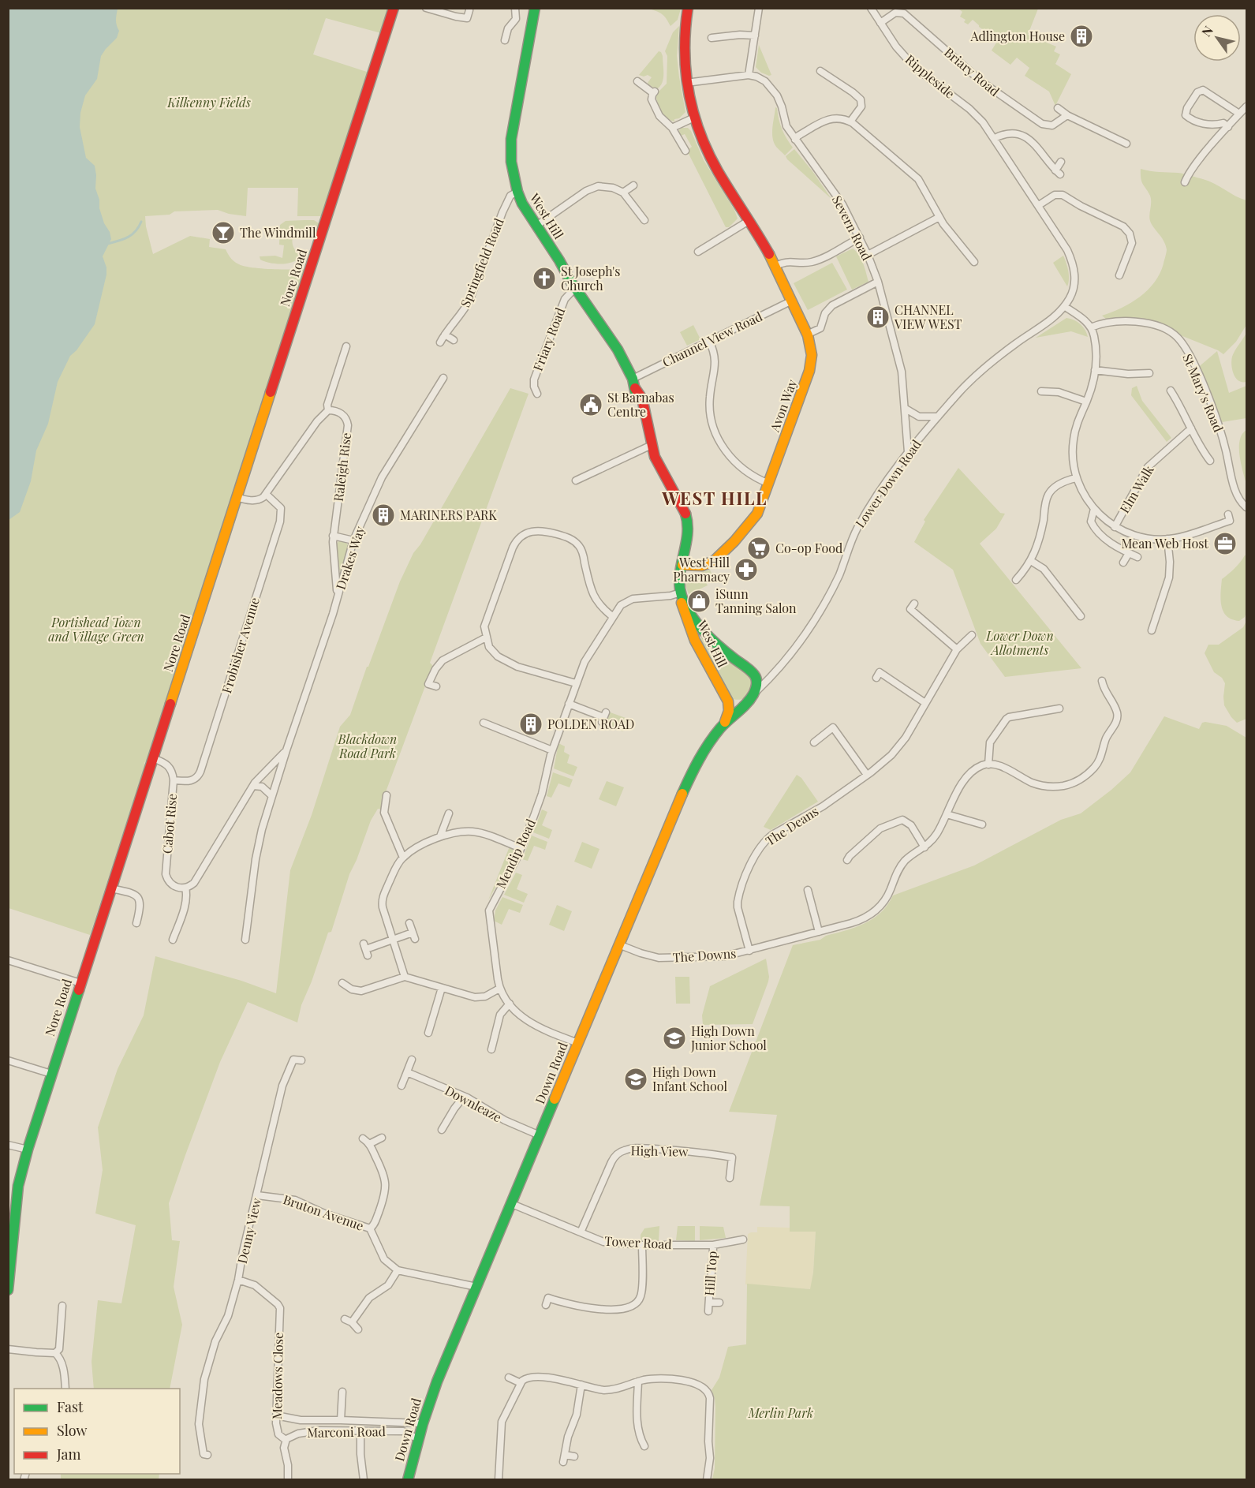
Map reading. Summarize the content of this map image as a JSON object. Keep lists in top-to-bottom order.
{
  "streets": {
    "street": [
      "Briary Road",
      "Rippleside",
      "West Hill",
      "Severn Road",
      "Springfield Road",
      "Nore Road",
      "Friary Road",
      "Channel View Road",
      "St Mary's Road",
      "Avon Way",
      "Raleigh Rise",
      "Lower Down Road",
      "Elm Walk",
      "Drakes Way",
      "Frobisher Avenue",
      "Cabot Rise",
      "The Deans",
      "Mendip Road",
      "The Downs",
      "Down Road",
      "Downleaze",
      "High View",
      "Bruton Avenue",
      "Denny View",
      "Tower Road",
      "Hill Top",
      "Meadows Close",
      "Marconi Road"
    ]
  },
  "crossings": [
    ["Briary Road", "Rippleside"],
    ["Rippleside", "Lower Down Road"],
    ["West Hill", "Springfield Road"],
    ["West Hill", "Friary Road"],
    ["West Hill", "Channel View Road"],
    ["West Hill", "Avon Way"],
    ["West Hill", "Mendip Road"],
    ["Severn Road", "Lower Down Road"],
    ["Nore Road", "Cabot Rise"],
    ["Channel View Road", "Avon Way"],
    ["Raleigh Rise", "Drakes Way"],
    ["Lower Down Road", "Down Road"],
    ["Frobisher Avenue", "Cabot Rise"],
    ["The Deans", "The Downs"],
    ["Mendip Road", "Down Road"],
    ["The Downs", "Down Road"],
    ["Down Road", "Downleaze"],
    ["Down Road", "Tower Road"],
    ["Down Road", "Marconi Road"],
    ["High View", "Tower Road"],
    ["Bruton Avenue", "Denny View"],
    ["Denny View", "Meadows Close"],
    ["Tower Road", "Hill Top"],
    ["Meadows Close", "Marconi Road"]
  ],
  "districts": ["WEST HILL"],
  "parks": [
    "Kilkenny Fields",
    "Portishead Town and Village Green",
    "Lower Down Allotments",
    "Blackdown Road Park",
    "Merlin Park"
  ],
  "places": {
    "building": [
      "Adlington House",
      "CHANNEL VIEW WEST",
      "MARINERS PARK",
      "POLDEN ROAD"
    ],
    "bar": ["The Windmill"],
    "church": ["St Joseph's Church"],
    "public building": ["St Barnabas Centre"],
    "office": ["Mean Web Host"],
    "supermarket": ["Co-op Food"],
    "pharmacy": ["West Hill Pharmacy"],
    "shop": ["iSunn Tanning Salon"],
    "school or university": ["High Down Junior School", "High Down Infant School"]
  },
  "legend": ["Fast", "Slow", "Jam"],
  "north": "top left"
}
